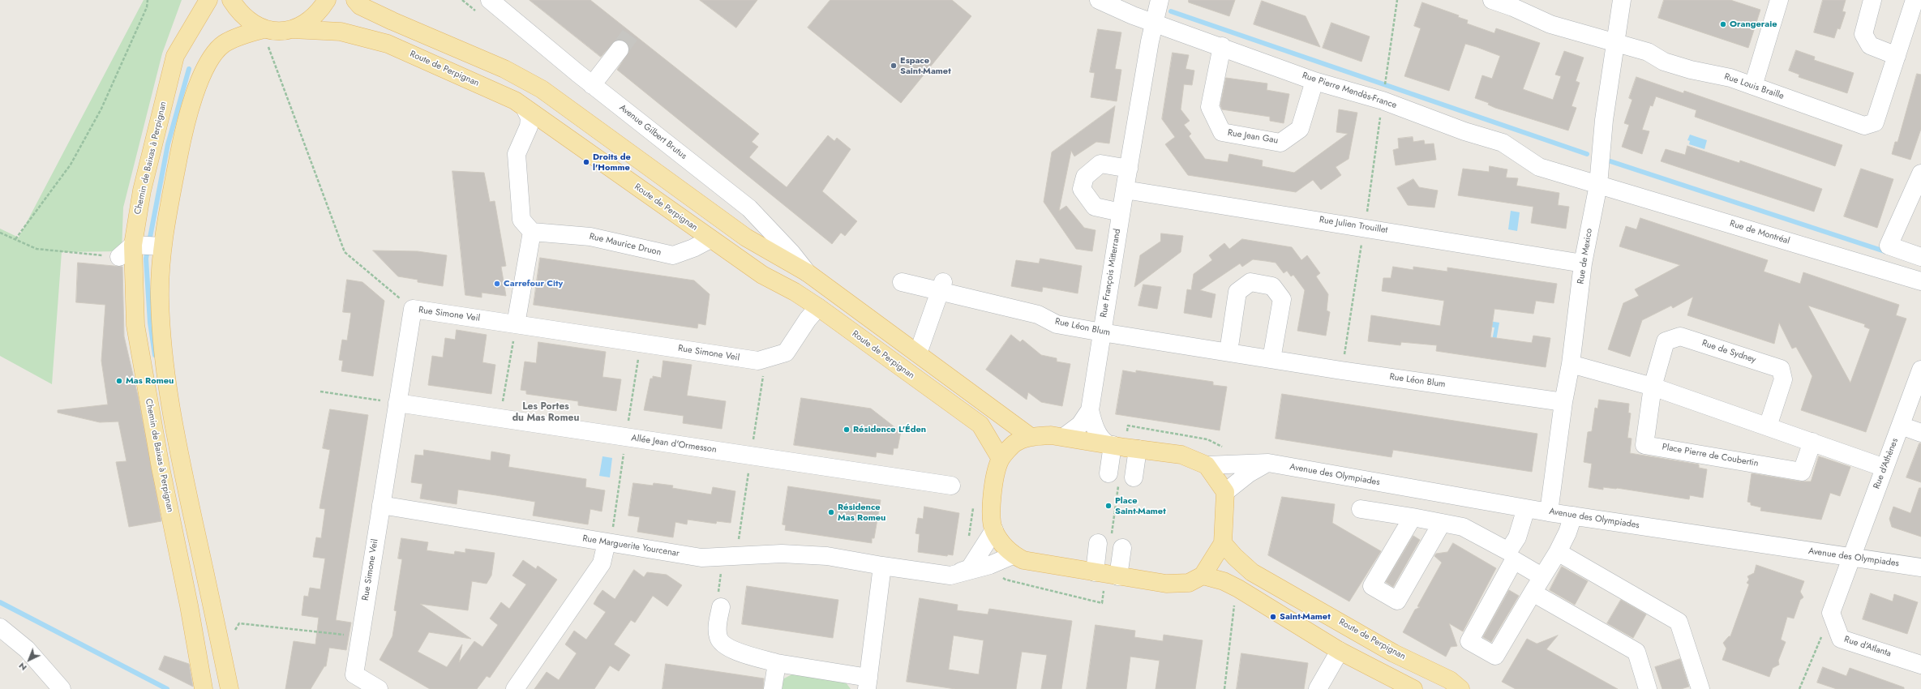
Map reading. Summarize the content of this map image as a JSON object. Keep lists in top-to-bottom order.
{
  "streets": {
    "main road": ["Route de Perpignan", "Chemin de Baixas à Perpignan"],
    "street": [
      "Rue Louis Braille",
      "Rue Pierre Mendès-France",
      "Avenue Gilbert Brutus",
      "Rue Jean Gau",
      "Rue Julien Trouillet",
      "Rue de Montréal",
      "Rue Maurice Druon",
      "Rue de Mexico",
      "Rue François Mitterrand",
      "Rue Simone Veil",
      "Rue Léon Blum",
      "Rue de Sydney",
      "Allée Jean d'Ormesson",
      "Place Pierre de Coubertin",
      "Rue d'Athènes",
      "Avenue des Olympiades",
      "Rue Marguerite Yourcenar",
      "Rue d'Atlanta"
    ]
  },
  "crossings": [
    ["Route de Perpignan", "Rue Maurice Druon"],
    ["Route de Perpignan", "Rue Simone Veil"],
    ["Rue Louis Braille", "Rue de Mexico"],
    ["Rue Pierre Mendès-France", "Rue Jean Gau"],
    ["Rue Pierre Mendès-France", "Rue de Montréal"],
    ["Rue Pierre Mendès-France", "Rue de Mexico"],
    ["Rue Pierre Mendès-France", "Rue François Mitterrand"],
    ["Rue Julien Trouillet", "Rue de Mexico"],
    ["Rue Julien Trouillet", "Rue François Mitterrand"],
    ["Rue de Montréal", "Rue de Mexico"],
    ["Rue de Mexico", "Rue Léon Blum"],
    ["Rue de Mexico", "Avenue des Olympiades"],
    ["Rue François Mitterrand", "Rue Léon Blum"],
    ["Rue Simone Veil", "Allée Jean d'Ormesson"],
    ["Rue Simone Veil", "Rue Marguerite Yourcenar"],
    ["Rue de Sydney", "Place Pierre de Coubertin"],
    ["Rue d'Athènes", "Avenue des Olympiades"],
    ["Rue d'Athènes", "Rue d'Atlanta"],
    ["Avenue des Olympiades", "Rue d'Atlanta"]
  ],
  "districts": ["Les Portes du Mas Romeu"],
  "places": [
    "Orangeraie",
    "Espace Saint-Mamet",
    "Droits de l'Homme",
    "Carrefour City",
    "Mas Romeu",
    "Résidence L'Éden",
    "Place Saint-Mamet",
    "Résidence Mas Romeu",
    "Saint-Mamet"
  ],
  "north": "bottom left"
}
